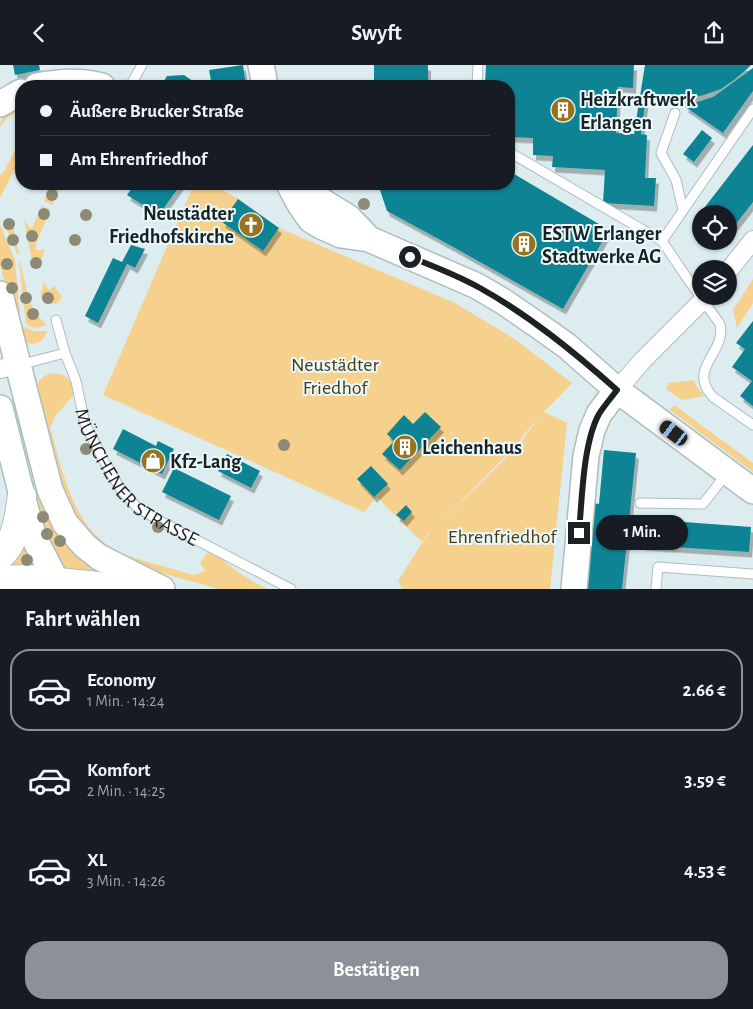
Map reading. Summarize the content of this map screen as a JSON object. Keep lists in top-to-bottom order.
{
  "streets": {
    "lane": ["MÜNCHENER STRASSE"]
  },
  "parks": ["Neustädter Friedhof", "Ehrenfriedhof"],
  "places": {
    "building": ["Heizkraftwerk Erlangen", "ESTW Erlanger Stadtwerke AG", "Leichenhaus"],
    "church": ["Neustädter Friedhofskirche"],
    "shop": ["Kfz-Lang"]
  },
  "page": {
    "header": "Swyft",
    "banner": ["Äußere Brucker Straße", "Am Ehrenfriedhof"],
    "bubble": "1 Min.",
    "heading": "Fahrt wählen",
    "list": [
      {
        "name": "Economy",
        "note": "1 Min. · 14:24",
        "value": "2.66 €"
      },
      {
        "name": "Komfort",
        "note": "2 Min. · 14:25",
        "value": "3.59 €"
      },
      {
        "name": "XL",
        "note": "3 Min. · 14:26",
        "value": "4.53 €"
      }
    ],
    "buttons": "Bestätigen"
  }
}
